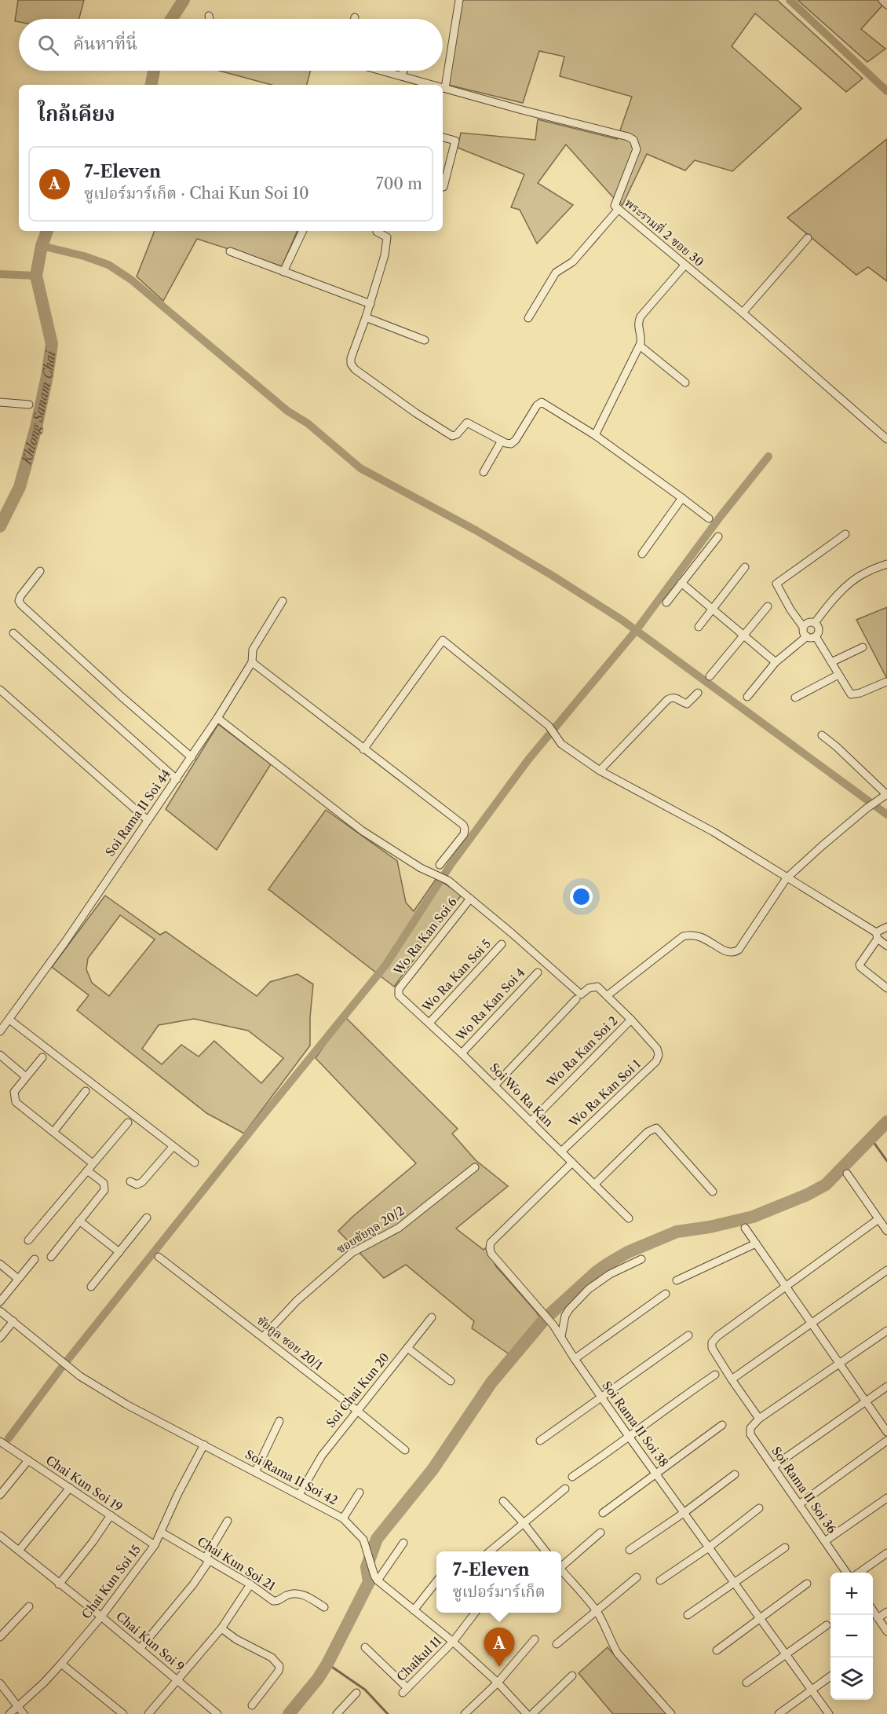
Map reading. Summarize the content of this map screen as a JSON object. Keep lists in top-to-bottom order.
{
  "streets": {
    "street": [
      "พระรามที่ 2 ซอย 30",
      "Soi Rama II Soi 44",
      "Wo Ra Kan Soi 6",
      "Wo Ra Kan Soi 5",
      "Wo Ra Kan Soi 4",
      "Wo Ra Kan Soi 2",
      "Wo Ra Kan Soi 1",
      "Soi Wo Ra Kan",
      "ซอยชัยกูล 20/2",
      "ชัยกูล ซอย 20/1",
      "Soi Chai Kun 20",
      "Soi Rama II Soi 38",
      "Soi Rama II Soi 42",
      "Chai Kun Soi 19",
      "Soi Rama II Soi 36",
      "Chai Kun Soi 21",
      "Chai Kun Soi 15",
      "Chai Kun Soi 9",
      "Chaikul 11"
    ]
  },
  "crossings": [
    ["Wo Ra Kan Soi 6", "Soi Wo Ra Kan"],
    ["Wo Ra Kan Soi 5", "Soi Wo Ra Kan"],
    ["Wo Ra Kan Soi 4", "Soi Wo Ra Kan"],
    ["Wo Ra Kan Soi 2", "Wo Ra Kan Soi 1"],
    ["Wo Ra Kan Soi 2", "Soi Wo Ra Kan"],
    ["Wo Ra Kan Soi 1", "Soi Wo Ra Kan"],
    ["Soi Wo Ra Kan", "Soi Rama II Soi 38"],
    ["ซอยชัยกูล 20/2", "ชัยกูล ซอย 20/1"],
    ["ชัยกูล ซอย 20/1", "Soi Chai Kun 20"],
    ["Soi Chai Kun 20", "Soi Rama II Soi 42"],
    ["Soi Rama II Soi 42", "Chai Kun Soi 15"],
    ["Soi Rama II Soi 42", "Chaikul 11"],
    ["Chai Kun Soi 19", "Chai Kun Soi 15"],
    ["Chai Kun Soi 21", "Chai Kun Soi 15"],
    ["Chai Kun Soi 15", "Chai Kun Soi 9"]
  ],
  "water": ["Khlong Sanam Chai"],
  "page": {
    "search": "ค้นหาที่นี่",
    "heading": "ใกล้เคียง",
    "list": [
      {
        "mark": "A",
        "name": "7-Eleven",
        "note": "ซูเปอร์มาร์เก็ต · Chai Kun Soi 10",
        "value": "700 m"
      }
    ],
    "popup": ["7-Eleven", "ซูเปอร์มาร์เก็ต"],
    "map_buttons": ["+", "−"],
    "pins": "A"
  }
}
